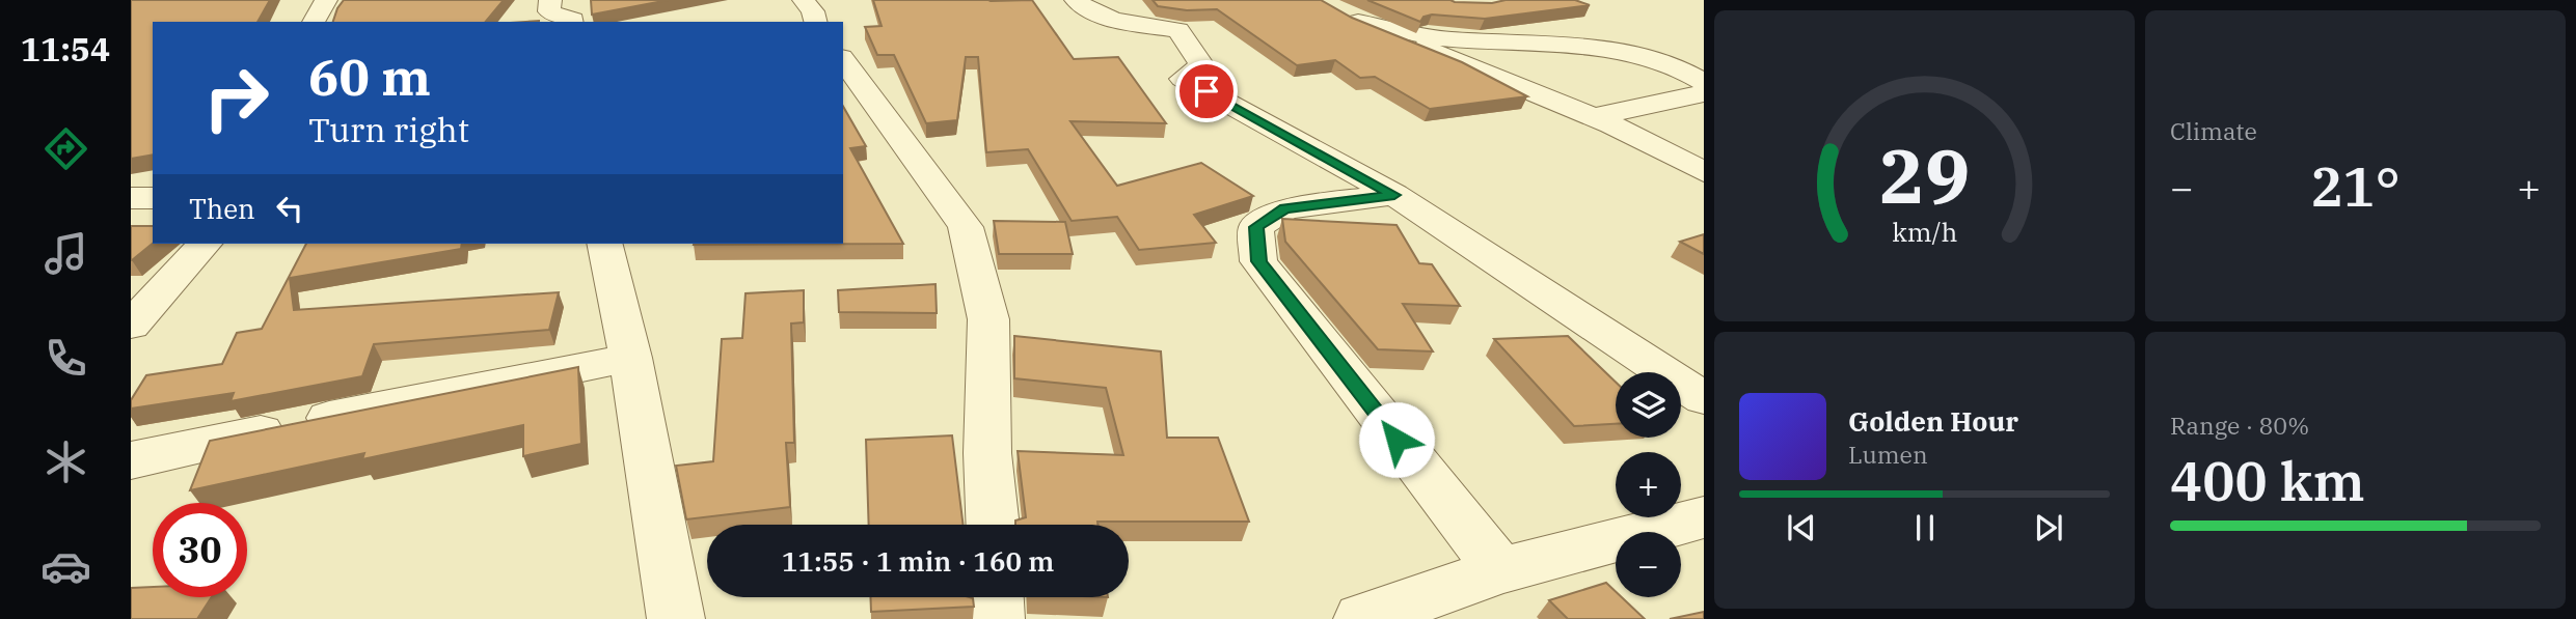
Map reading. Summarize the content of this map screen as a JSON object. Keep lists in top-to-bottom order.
{
  "page": {
    "tabs": "11:54",
    "tile": [
      "Climate",
      ["Range · 80%", "400 km"]
    ],
    "turn": ["60 m", "Turn right"],
    "heat": ["−", "21°", "+"],
    "then": "Then",
    "map_buttons": ["+", "−"],
    "song": ["Golden Hour", "Lumen"],
    "limit": "30",
    "trip": "11:55 · 1 min · 160 m",
    "gauge": ["29", "km/h"]
  }
}
